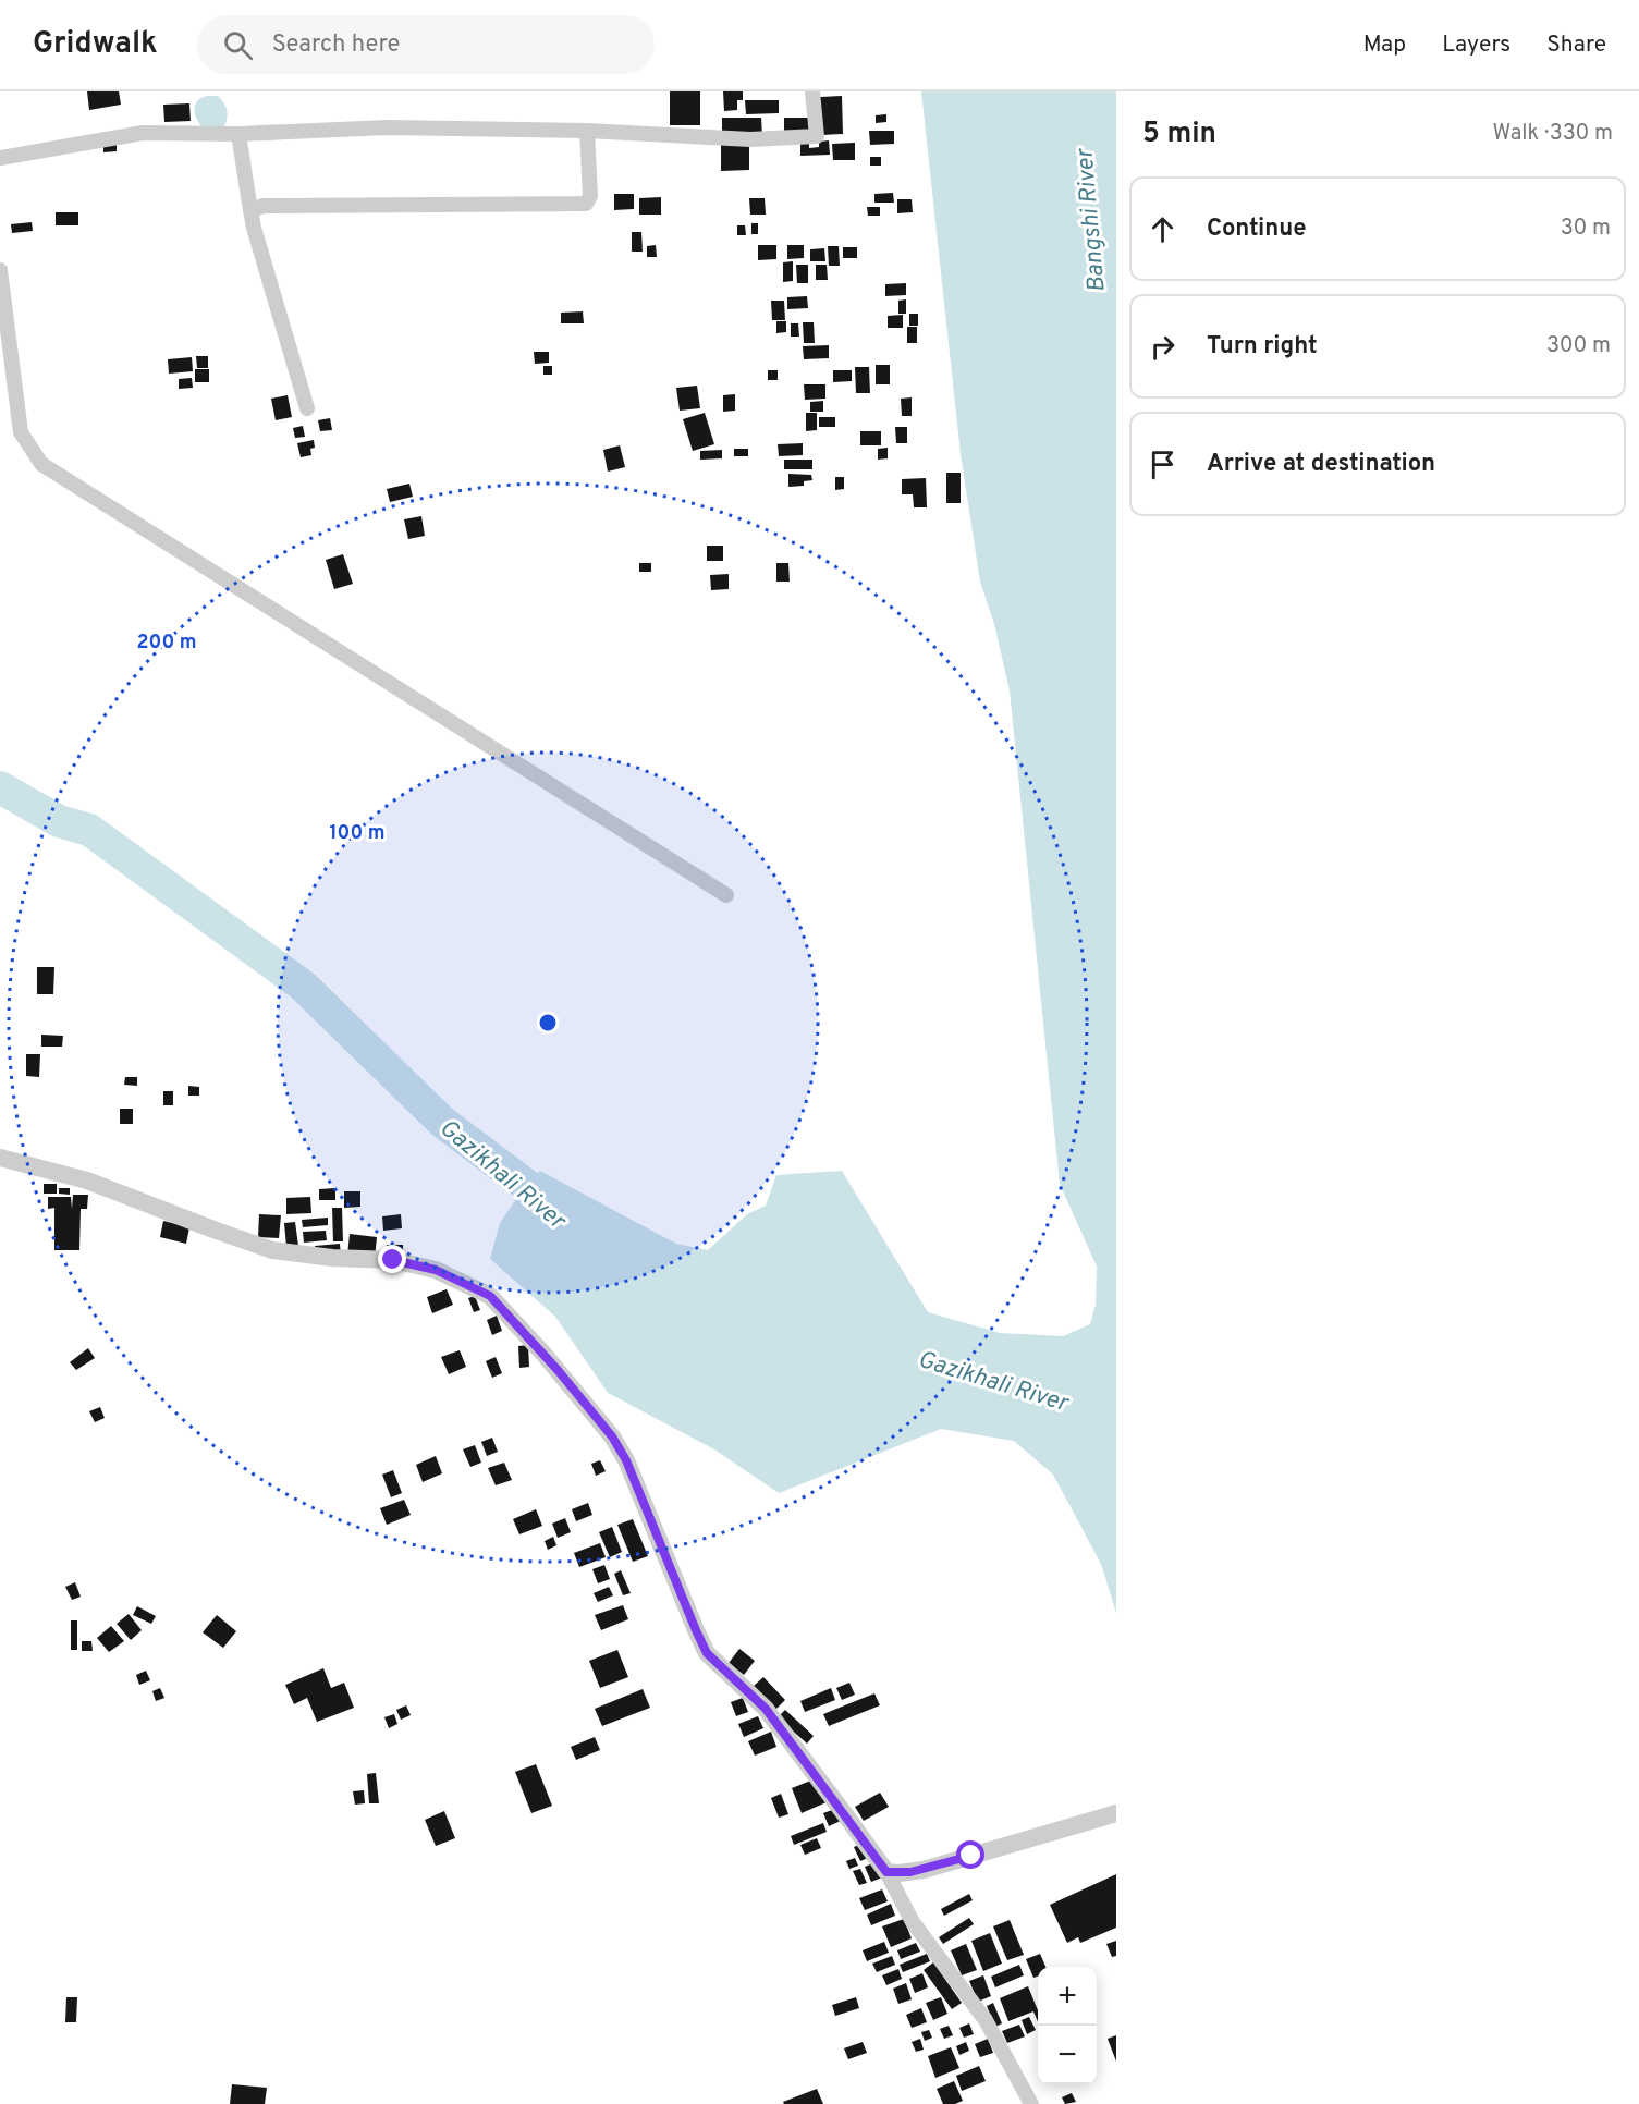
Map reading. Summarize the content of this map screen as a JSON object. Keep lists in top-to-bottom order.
{
  "water": ["Bangshi River", "Gazikhali River"],
  "page": {
    "header": "Gridwalk",
    "search": "Search here",
    "nav": ["Map", "Layers", "Share"],
    "heading": ["5 min", "Walk · 330 m"],
    "list": [
      ["Continue", "30 m"],
      ["Turn right", "300 m"],
      "Arrive at destination"
    ],
    "map_buttons": ["+", "−"]
  },
  "rings": ["200 m", "100 m"]
}
